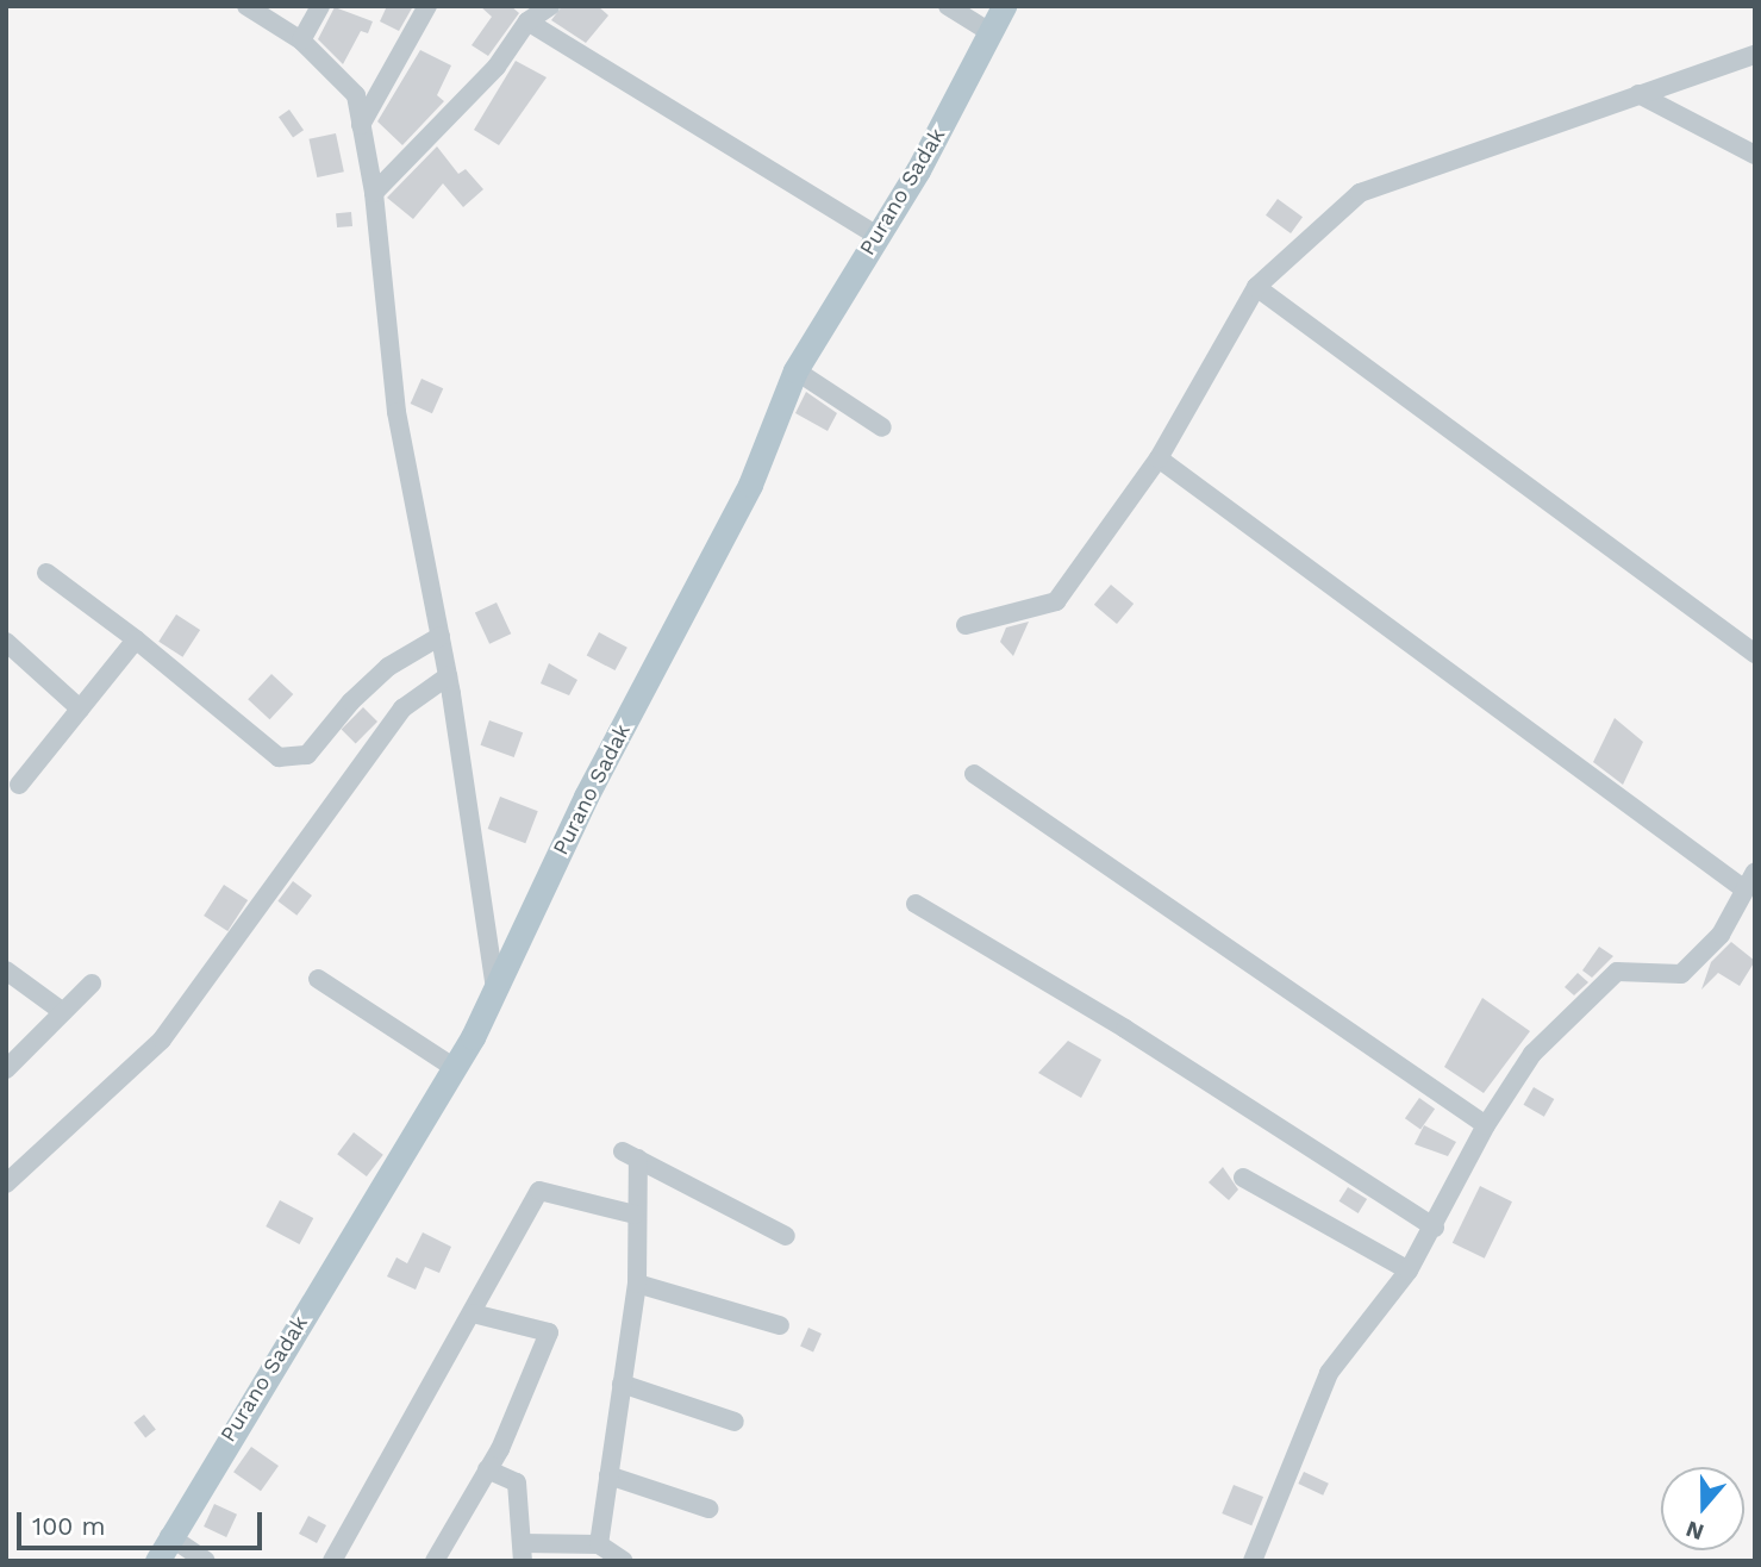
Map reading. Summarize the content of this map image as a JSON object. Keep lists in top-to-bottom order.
{
  "streets": {
    "main road": ["Purano Sadak"]
  },
  "scale_bar": "100 m",
  "north": "bottom"
}
